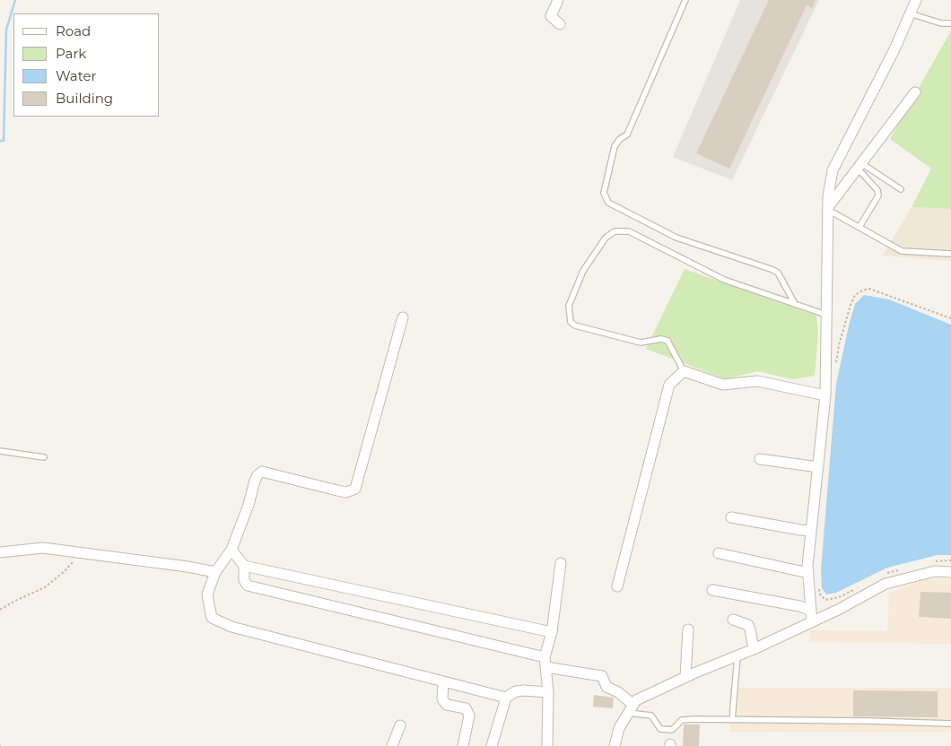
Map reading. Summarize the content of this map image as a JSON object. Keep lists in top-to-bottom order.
{
  "legend": [
    "Road",
    "Park",
    "Water",
    "Building"
  ]
}
